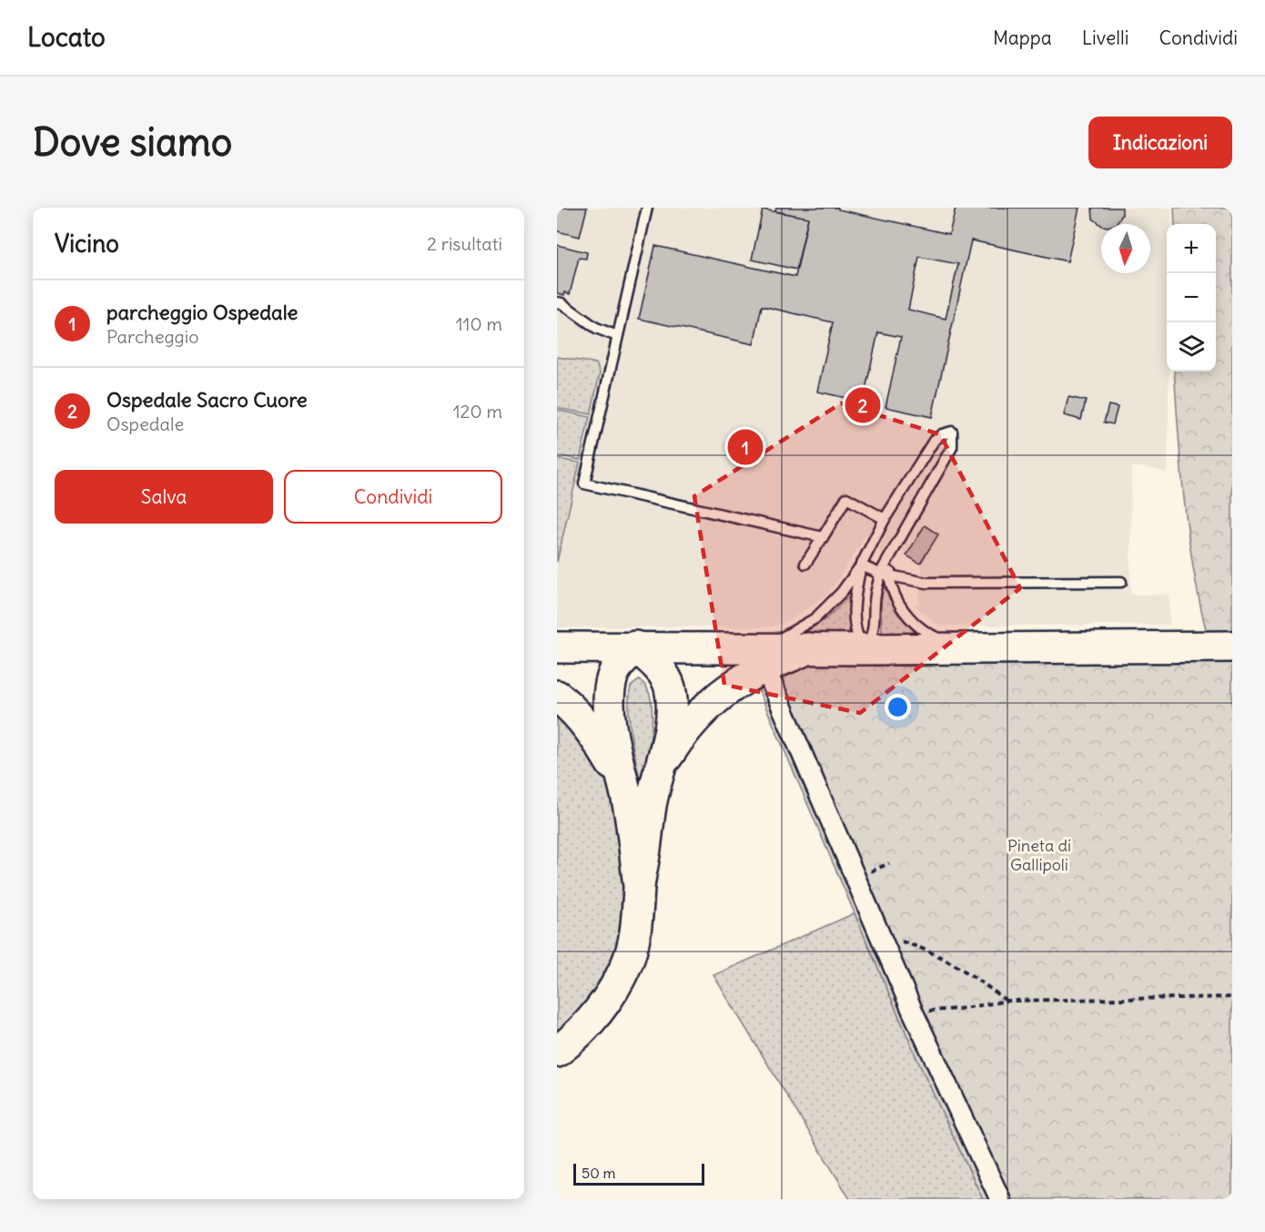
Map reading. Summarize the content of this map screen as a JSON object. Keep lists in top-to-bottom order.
{
  "parks": ["Pineta di Gallipoli"],
  "scale_bar": "50 m",
  "north": "bottom",
  "page": {
    "header": "Locato",
    "nav": ["Mappa", "Livelli", "Condividi"],
    "buttons": [
      "Indicazioni",
      ["Salva", "Condividi"]
    ],
    "title": "Dove siamo",
    "heading": ["Vicino", "2 risultati"],
    "map_buttons": ["+", "−"],
    "list": [
      {
        "mark": "1",
        "name": "parcheggio Ospedale",
        "note": "Parcheggio",
        "value": "110 m"
      },
      {
        "mark": "2",
        "name": "Ospedale Sacro Cuore",
        "note": "Ospedale",
        "value": "120 m"
      }
    ],
    "pins": ["2", "1"],
    "scale": "50 m"
  }
}
